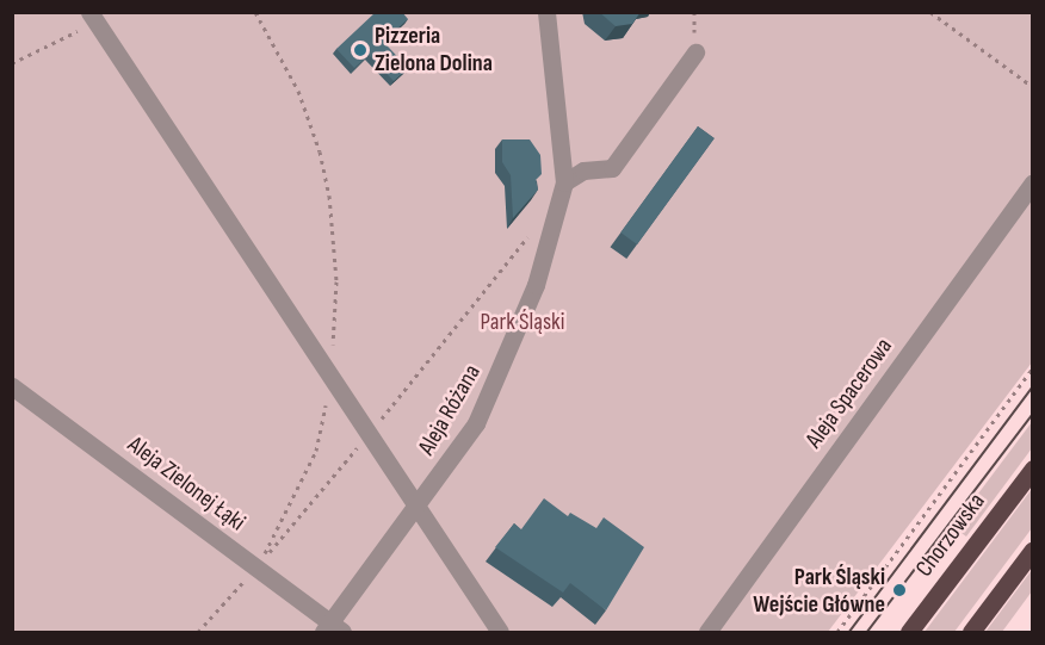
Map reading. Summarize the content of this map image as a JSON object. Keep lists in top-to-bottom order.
{
  "streets": {
    "main road": ["Chorzowska"],
    "street": ["Aleja Spacerowa", "Aleja Różana", "Aleja Zielonej Łąki"]
  },
  "crossings": [
    ["Aleja Różana", "Aleja Zielonej Łąki"]
  ],
  "parks": ["Park Śląski"],
  "places": ["Pizzeria Zielona Dolina", "Park Śląski Wejście Główne"]
}
